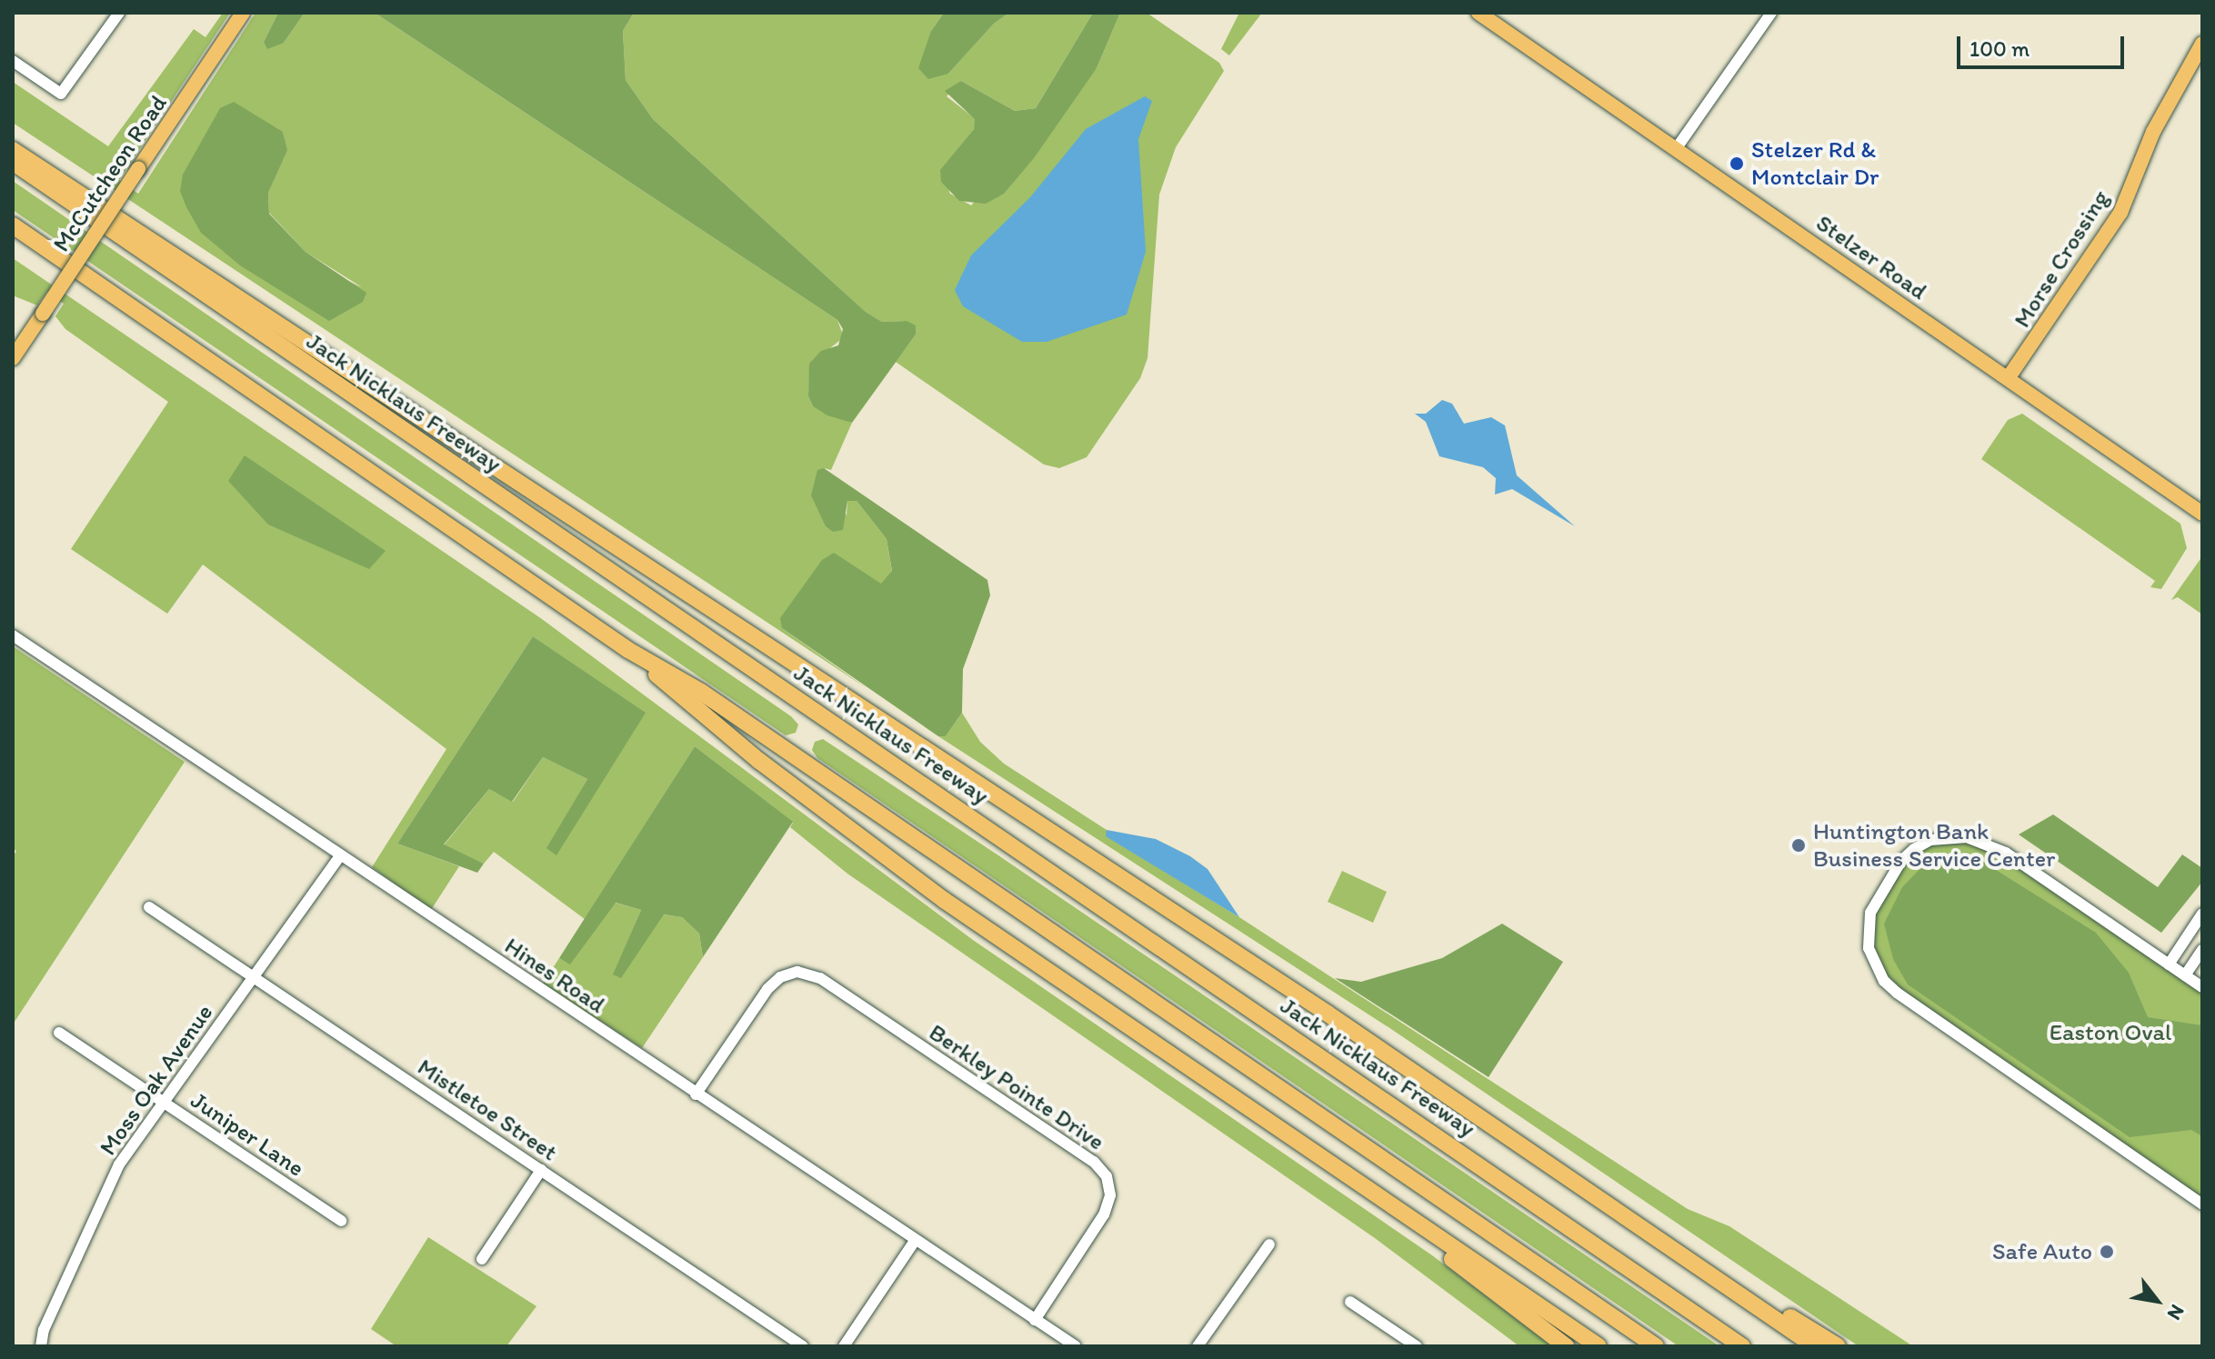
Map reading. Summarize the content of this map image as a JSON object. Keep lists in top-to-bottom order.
{
  "streets": {
    "highway": ["Jack Nicklaus Freeway"],
    "main road": ["McCutcheon Road", "Stelzer Road", "Morse Crossing"],
    "street": [
      "Hines Road",
      "Moss Oak Avenue",
      "Berkley Pointe Drive",
      "Mistletoe Street",
      "Juniper Lane"
    ]
  },
  "crossings": [
    ["Stelzer Road", "Morse Crossing"],
    ["Hines Road", "Moss Oak Avenue"],
    ["Hines Road", "Berkley Pointe Drive"],
    ["Moss Oak Avenue", "Mistletoe Street"],
    ["Moss Oak Avenue", "Juniper Lane"]
  ],
  "parks": ["Easton Oval"],
  "places": ["Stelzer Rd & Montclair Dr", "Huntington Bank Business Service Center", "Safe Auto"],
  "scale_bar": "100 m",
  "north": "bottom right"
}
